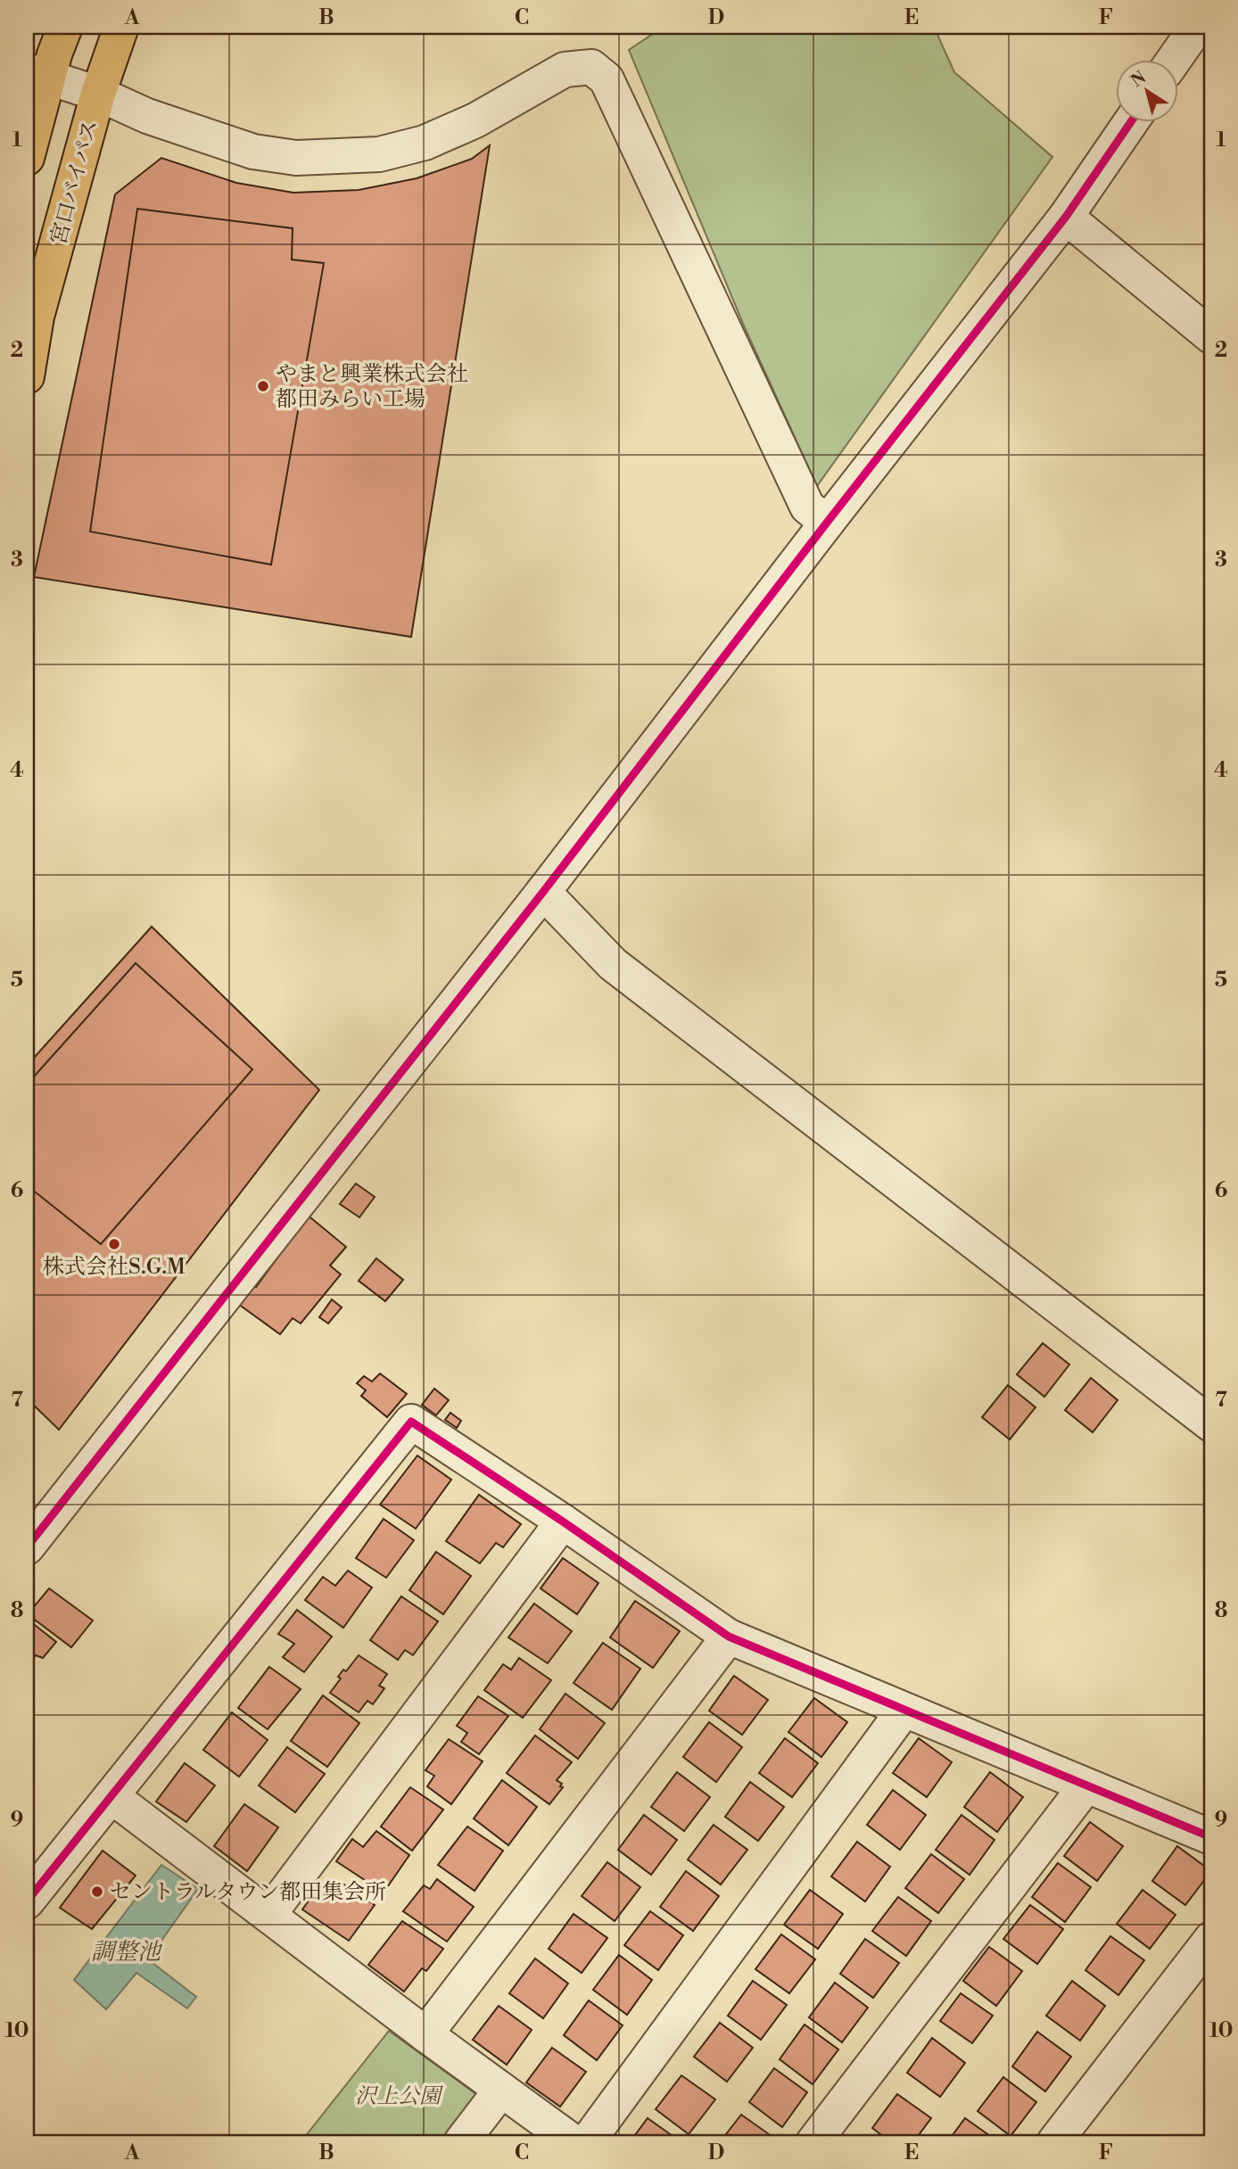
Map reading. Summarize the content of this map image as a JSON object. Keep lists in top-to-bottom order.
{
  "streets": {
    "highway": ["宮口バイパス"]
  },
  "water": ["調整池"],
  "parks": ["沢上公園"],
  "places": ["やまと興業株式会社 都田みらい工場", "株式会社S.G.M", "セントラルタウン都田集会所"],
  "north": "top left",
  "grid": {
    "columns": [
      "A",
      "B",
      "C",
      "D",
      "E",
      "F"
    ],
    "rows": [
      "1",
      "2",
      "3",
      "4",
      "5",
      "6",
      "7",
      "8",
      "9",
      "10"
    ]
  }
}
